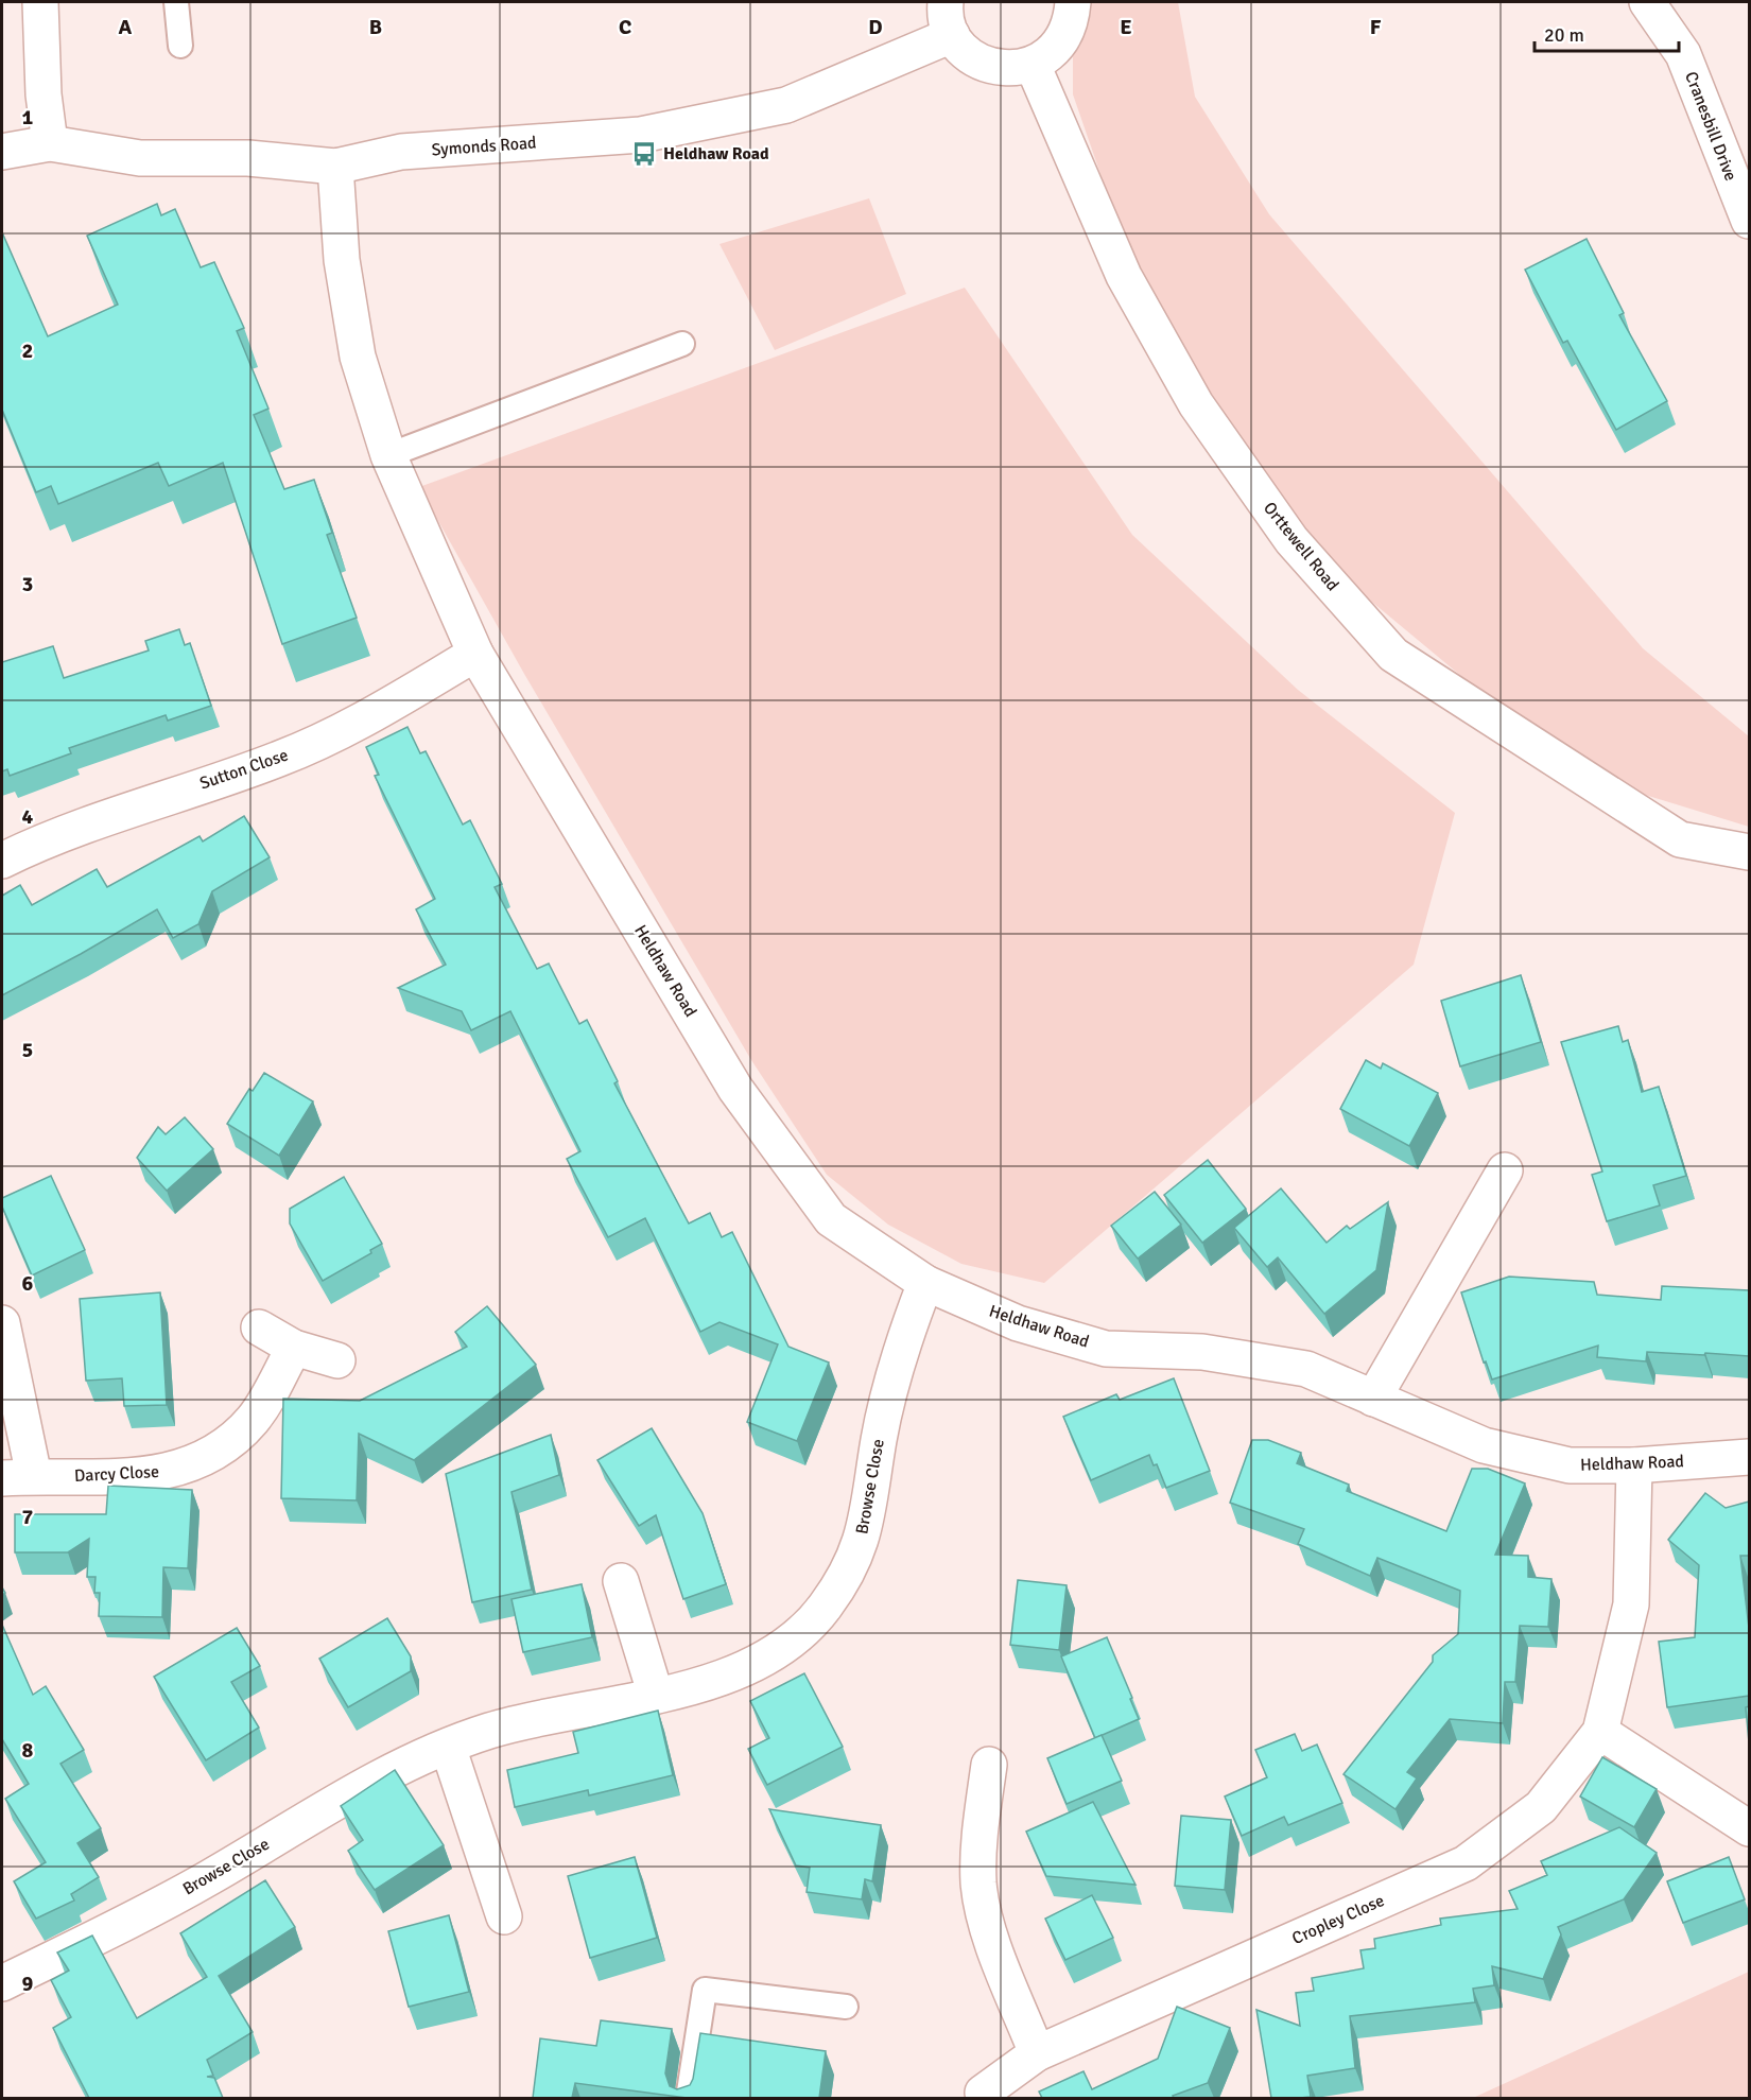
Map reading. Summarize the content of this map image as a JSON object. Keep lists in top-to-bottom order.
{
  "streets": {
    "street": [
      "Cranesbill Drive",
      "Symonds Road",
      "Orttewell Road",
      "Sutton Close",
      "Heldhaw Road",
      "Darcy Close",
      "Browse Close",
      "Cropley Close"
    ]
  },
  "crossings": [
    ["Symonds Road", "Heldhaw Road"],
    ["Sutton Close", "Heldhaw Road"],
    ["Heldhaw Road", "Browse Close"],
    ["Heldhaw Road", "Cropley Close"]
  ],
  "places": {
    "bus stop": ["Heldhaw Road"]
  },
  "scale_bar": "20 m",
  "grid": {
    "columns": [
      "A",
      "B",
      "C",
      "D",
      "E",
      "F"
    ],
    "rows": [
      "1",
      "2",
      "3",
      "4",
      "5",
      "6",
      "7",
      "8",
      "9"
    ]
  }
}
